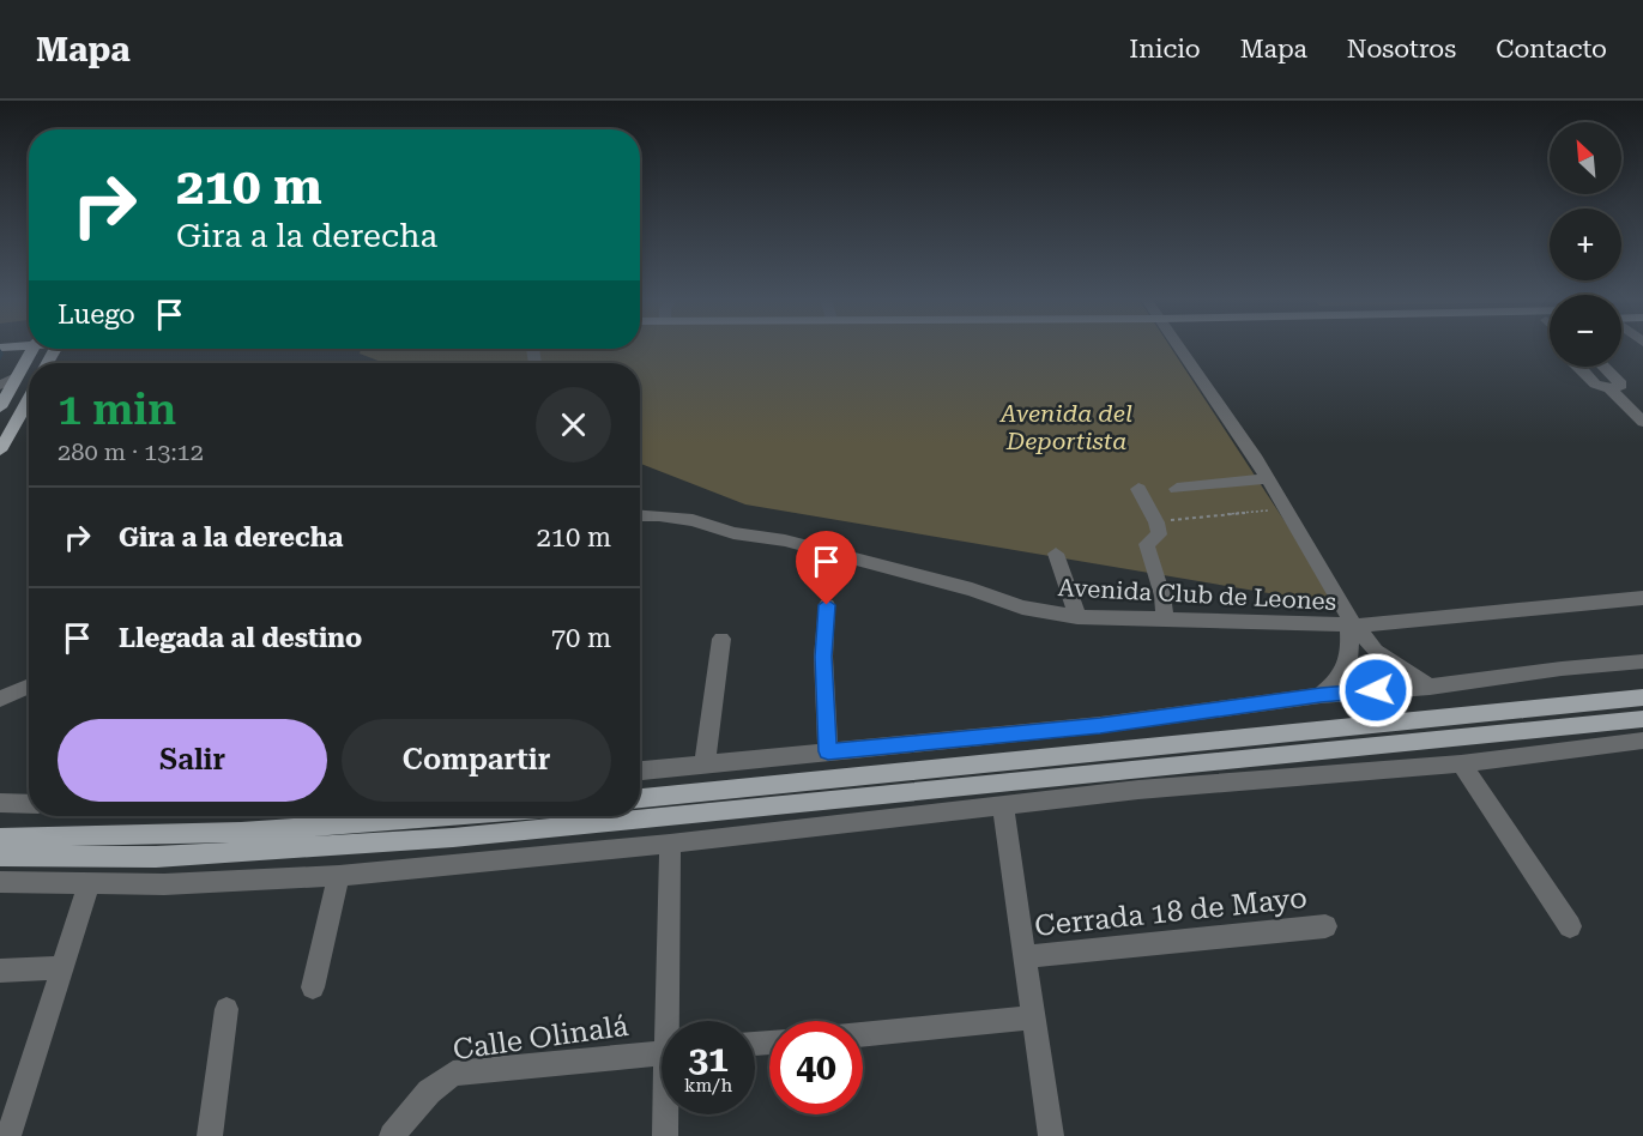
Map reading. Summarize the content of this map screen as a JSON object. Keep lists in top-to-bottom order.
{
  "streets": {
    "street": ["Avenida Club de Leones", "Cerrada 18 de Mayo", "Calle Olinalá"]
  },
  "parks": ["Avenida del Deportista"],
  "north": "top left",
  "page": {
    "header": "Mapa",
    "nav": [
      "Inicio",
      "Mapa",
      "Nosotros",
      "Contacto"
    ],
    "map_buttons": ["+", "−"],
    "turn": ["210 m", "Gira a la derecha"],
    "then": "Luego",
    "heading": ["1 min", "280 m · 13:12"],
    "list": [
      {
        "name": "Gira a la derecha",
        "value": "210 m"
      },
      {
        "name": "Llegada al destino",
        "value": "70 m"
      }
    ],
    "buttons": ["Salir", "Compartir"],
    "speed": "31 km/h",
    "limit": "40"
  }
}
